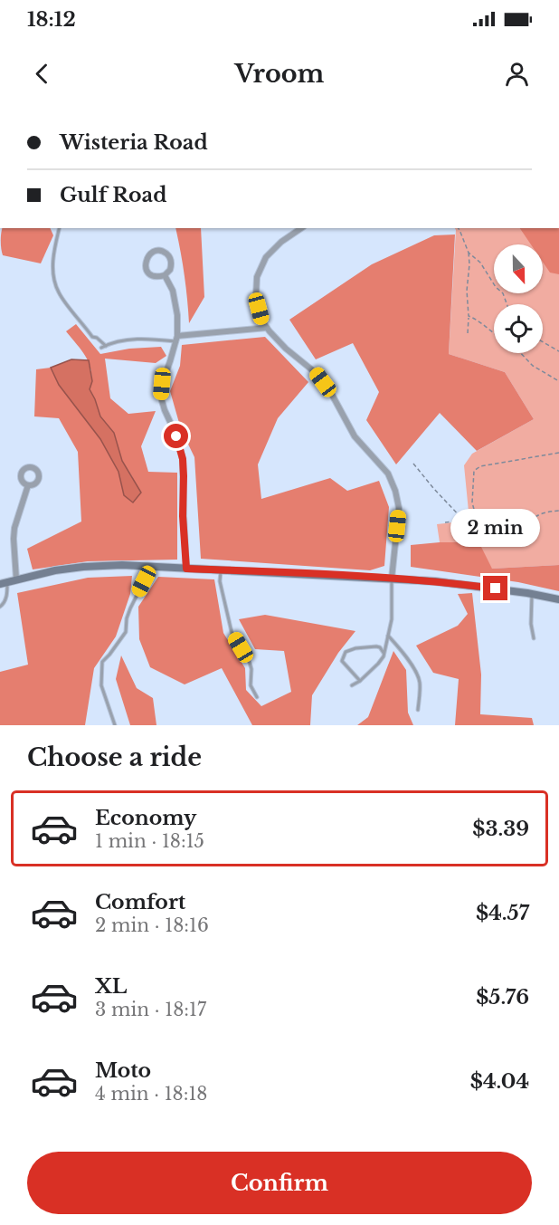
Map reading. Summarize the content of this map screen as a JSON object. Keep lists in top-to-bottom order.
{
  "north": "bottom",
  "page": {
    "status": "18:12",
    "header": "Vroom",
    "banner": ["Wisteria Road", "Gulf Road"],
    "bubble": "2 min",
    "heading": "Choose a ride",
    "list": [
      {
        "name": "Economy",
        "note": "1 min · 18:15",
        "value": "$3.39"
      },
      {
        "name": "Comfort",
        "note": "2 min · 18:16",
        "value": "$4.57"
      },
      {
        "name": "XL",
        "note": "3 min · 18:17",
        "value": "$5.76"
      },
      {
        "name": "Moto",
        "note": "4 min · 18:18",
        "value": "$4.04"
      }
    ],
    "buttons": "Confirm"
  }
}
